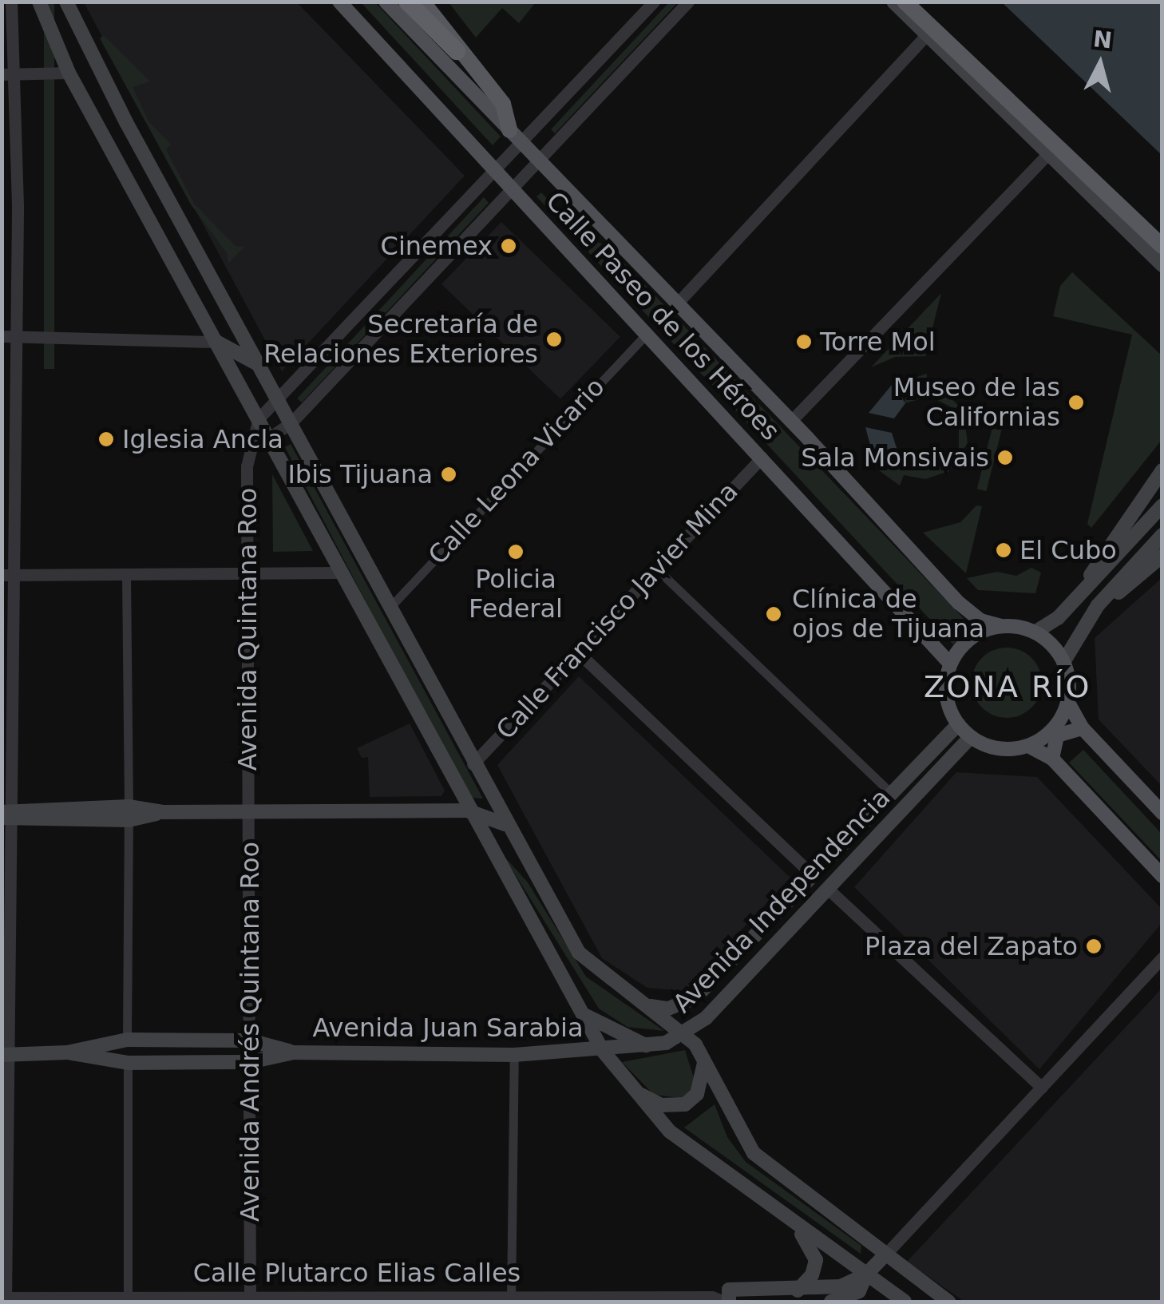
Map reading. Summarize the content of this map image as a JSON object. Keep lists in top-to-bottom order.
{
  "streets": {
    "main road": [
      "Calle Paseo de los Héroes",
      "Avenida Independencia",
      "Avenida Juan Sarabia",
      "Calle Plutarco Elias Calles"
    ],
    "street": [
      "Calle Leona Vicario",
      "Calle Francisco Javier Mina",
      "Avenida Quintana Roo",
      "Avenida Andrés Quintana Roo"
    ]
  },
  "crossings": [
    ["Calle Paseo de los Héroes", "Calle Leona Vicario"],
    ["Calle Paseo de los Héroes", "Calle Francisco Javier Mina"],
    ["Calle Paseo de los Héroes", "Avenida Quintana Roo"],
    ["Calle Paseo de los Héroes", "Avenida Independencia"],
    ["Avenida Quintana Roo", "Avenida Andrés Quintana Roo"],
    ["Avenida Independencia", "Avenida Juan Sarabia"],
    ["Avenida Juan Sarabia", "Avenida Andrés Quintana Roo"],
    ["Avenida Andrés Quintana Roo", "Calle Plutarco Elias Calles"]
  ],
  "districts": ["ZONA RÍO"],
  "places": [
    "Cinemex",
    "Secretaría de Relaciones Exteriores",
    "Torre Mol",
    "Museo de las Californias",
    "Iglesia Ancla",
    "Sala Monsivais",
    "Ibis Tijuana",
    "El Cubo",
    "Policia Federal",
    "Clínica de ojos de Tijuana",
    "Plaza del Zapato"
  ],
  "north": "top"
}
